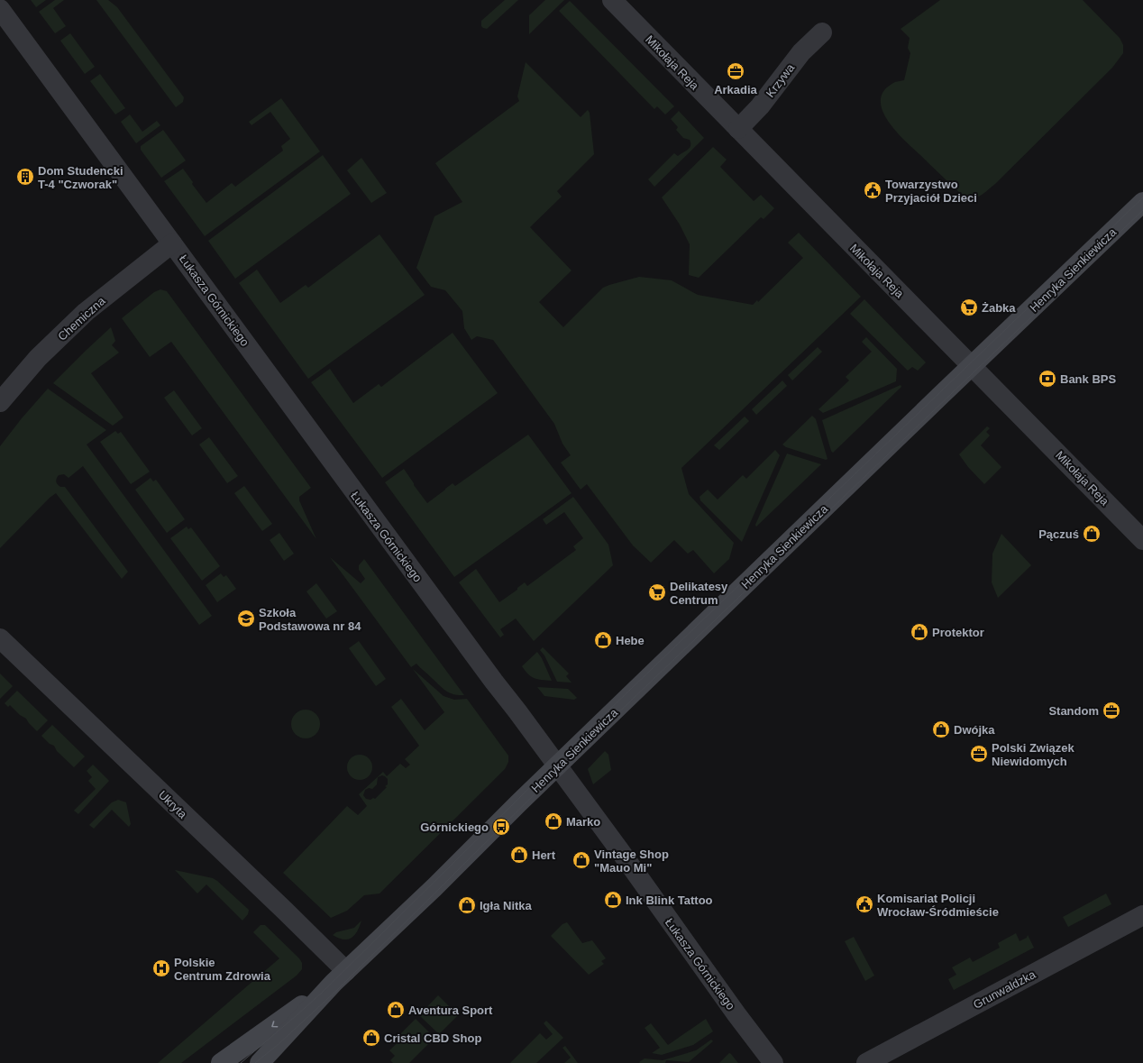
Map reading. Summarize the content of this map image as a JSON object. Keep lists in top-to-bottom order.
{
  "streets": {
    "street": [
      "Mikołaja Reja",
      "Krzywa",
      "Henryka Sienkiewicza",
      "Łukasza Górnickiego",
      "Chemiczna",
      "Ukryta",
      "Grunwaldzka"
    ]
  },
  "crossings": [
    ["Mikołaja Reja", "Krzywa"],
    ["Mikołaja Reja", "Henryka Sienkiewicza"],
    ["Henryka Sienkiewicza", "Łukasza Górnickiego"],
    ["Henryka Sienkiewicza", "Ukryta"],
    ["Łukasza Górnickiego", "Chemiczna"]
  ],
  "places": {
    "office": ["Arkadia", "Standom", "Polski Związek Niewidomych"],
    "building": ["Dom Studencki T-4 \"Czworak\""],
    "public building": ["Towarzystwo Przyjaciół Dzieci", "Komisariat Policji Wrocław-Śródmieście"],
    "supermarket": ["Żabka", "Delikatesy Centrum"],
    "bank": ["Bank BPS"],
    "shop": [
      "Pączuś",
      "Protektor",
      "Hebe",
      "Dwójka",
      "Marko",
      "Hert",
      "Vintage Shop \"Mauo Mi\"",
      "Ink Blink Tattoo",
      "Igła Nitka",
      "Aventura Sport",
      "Cristal CBD Shop"
    ],
    "school or university": ["Szkoła Podstawowa nr 84"],
    "bus stop": ["Górnickiego"],
    "hospital": ["Polskie Centrum Zdrowia"]
  }
}
